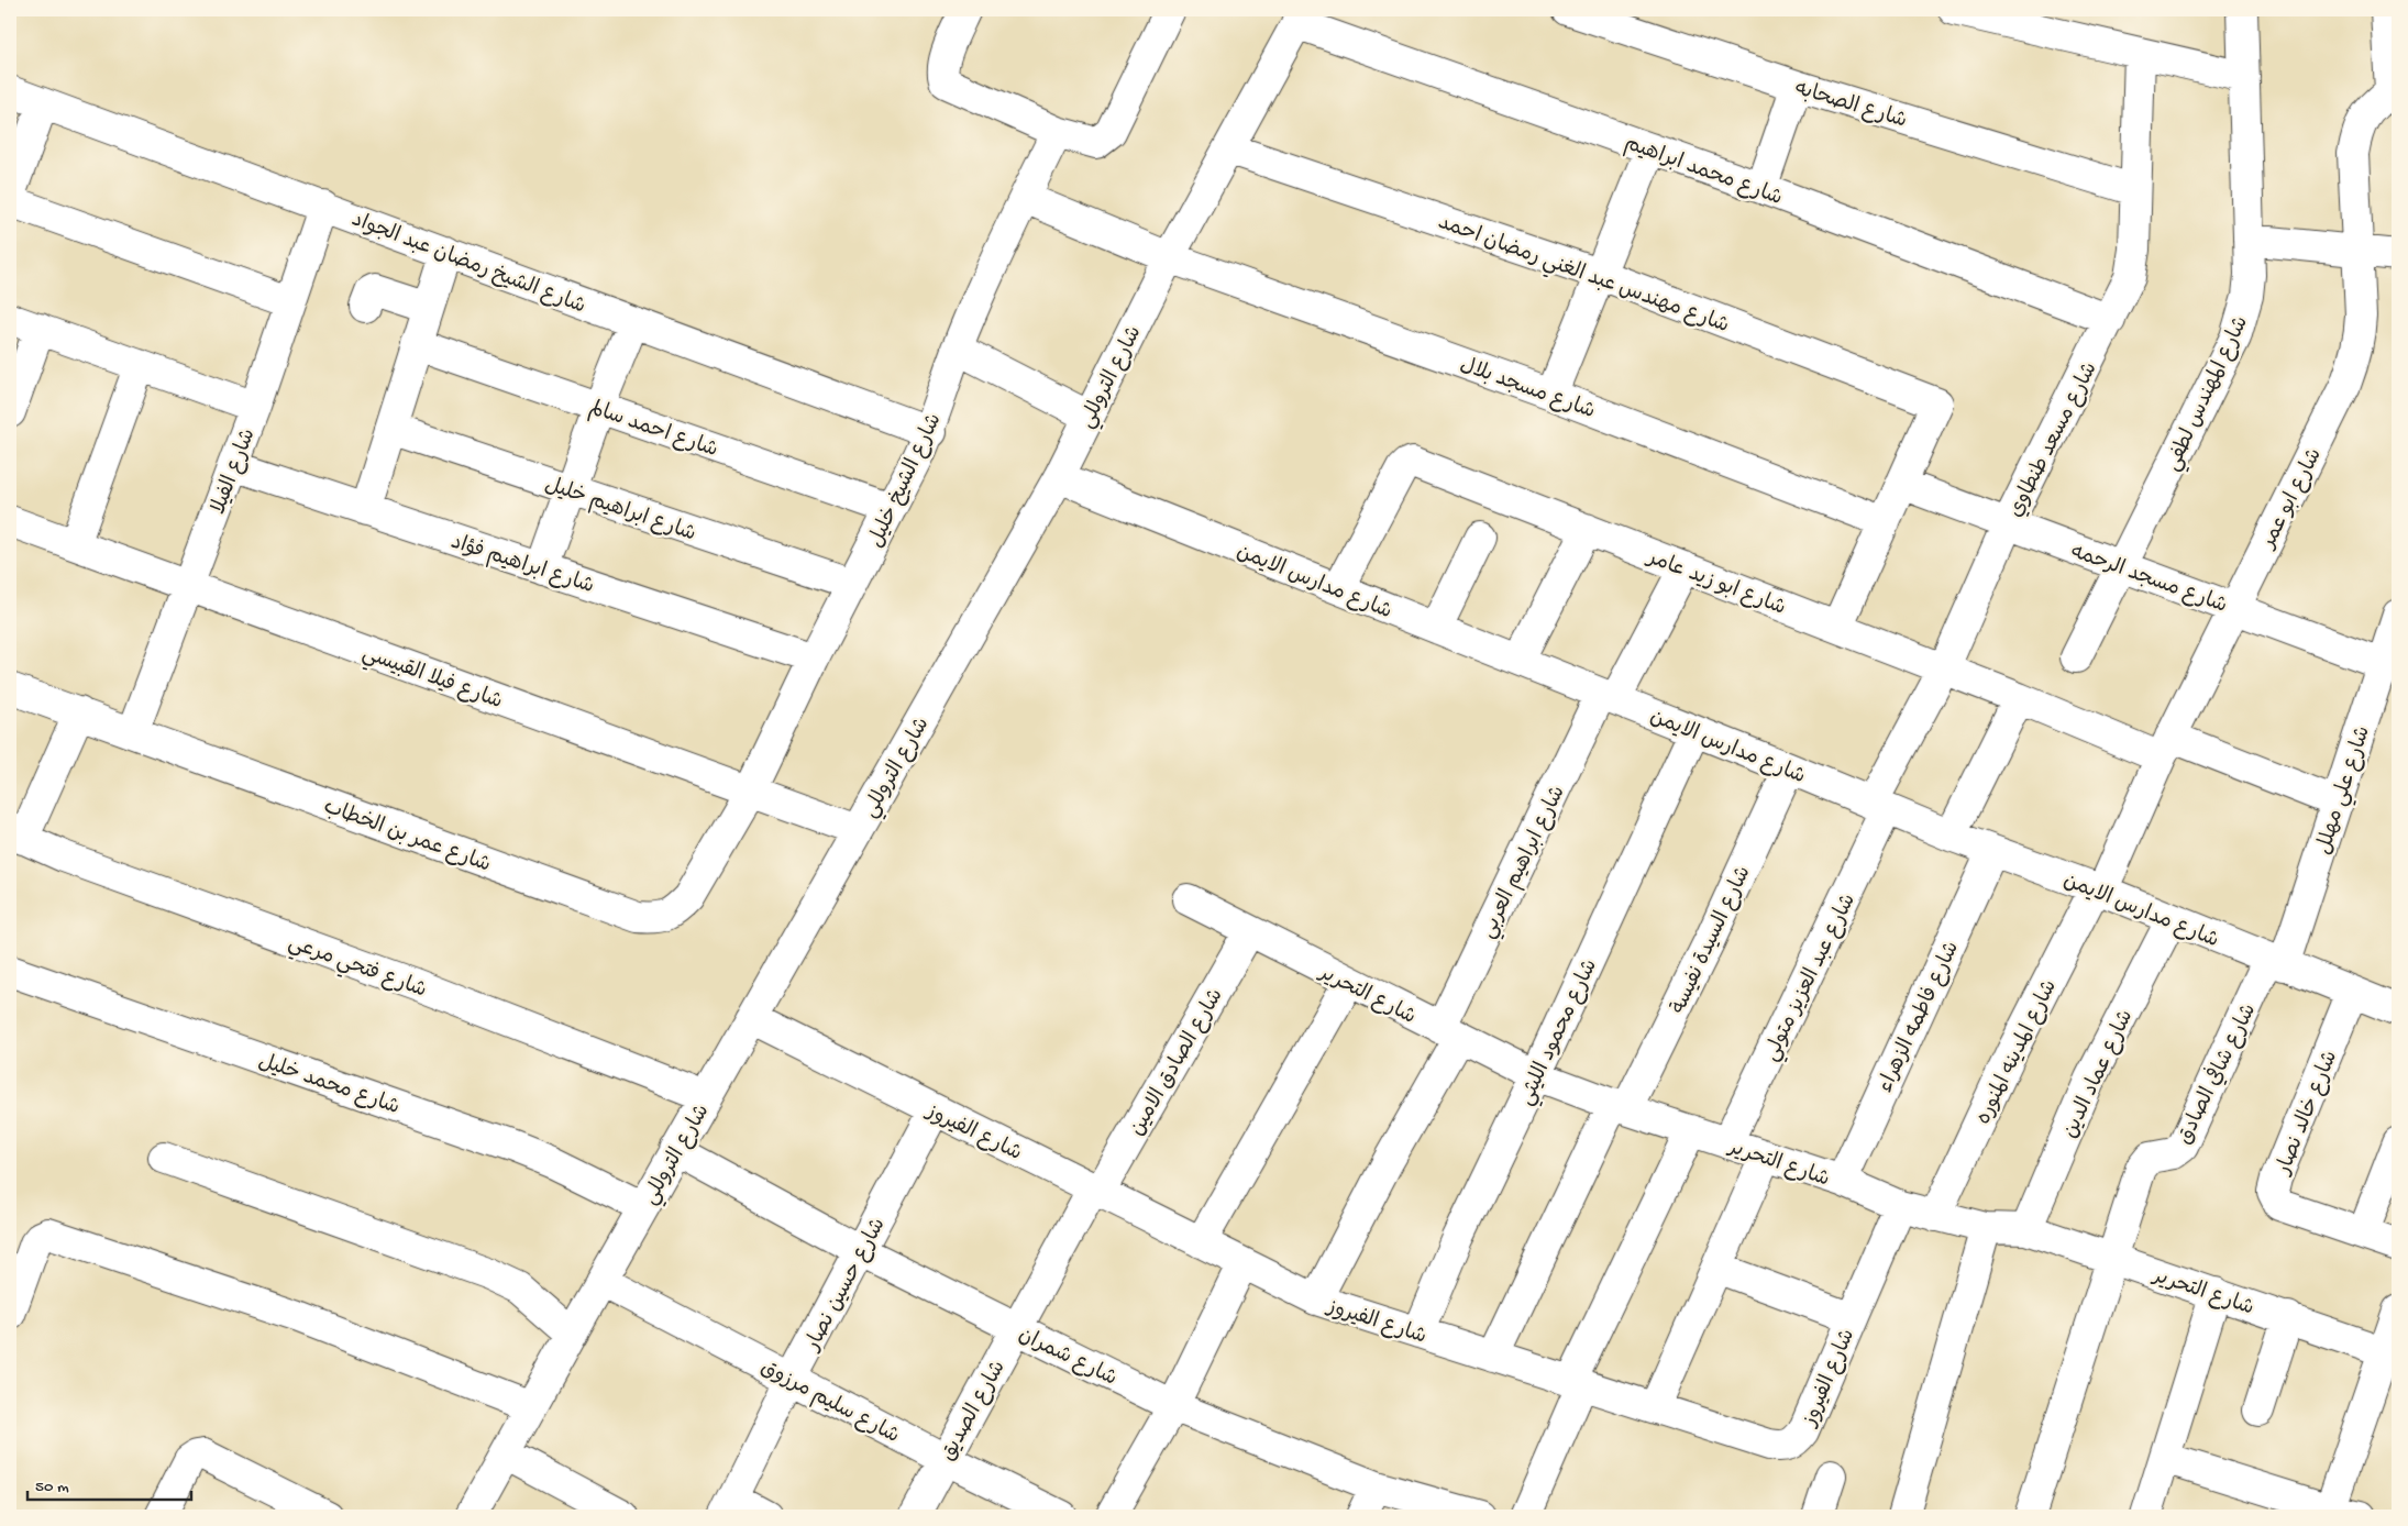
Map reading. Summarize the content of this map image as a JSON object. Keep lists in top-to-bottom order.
{
  "streets": {
    "street": [
      "شارع الصحابه",
      "شارع محمد ابراهيم",
      "شارع الشيخ رمضان عبد الجواد",
      "شارع مهندس عبد الغني رمضان احمد",
      "شارع التروللي",
      "شارع مسجد بلال",
      "شارع المهندس لطفي",
      "شارع احمد سالم",
      "شارع مسعد طنطاوي",
      "شارع الفيلا",
      "شارع الشيخ خليل",
      "شارع ابو عمر",
      "شارع ابراهيم خليل",
      "شارع ابراهيم فؤاد",
      "شارع مسجد الرحمه",
      "شارع مدارس الايمن",
      "شارع ابو زيد عامر",
      "شارع فيلا القبيسي",
      "شارع علي مهلل",
      "شارع عمر بن الخطاب",
      "شارع ابراهيم العربي",
      "شارع السيدة نفيسة",
      "شارع فتحي مرعي",
      "شارع عبد العزيز متولي",
      "شارع التحرير",
      "شارع فاطمه الزهراء",
      "شارع محمود الليثي",
      "شارع المدينه المنوره",
      "شارع الصادق الامين",
      "شارع عماد الدين",
      "شارع شافي الصادق",
      "شارع محمد خليل",
      "شارع خالد نصار",
      "شارع الفيروز",
      "شارع حسين نصار",
      "شارع شمران",
      "شارع سليم مرزوق",
      "شارع الصديق"
    ]
  },
  "crossings": [
    ["شارع الصحابه", "شارع مسعد طنطاوي"],
    ["شارع محمد ابراهيم", "شارع التروللي"],
    ["شارع محمد ابراهيم", "شارع مسعد طنطاوي"],
    ["شارع الشيخ رمضان عبد الجواد", "شارع الفيلا"],
    ["شارع الشيخ رمضان عبد الجواد", "شارع الشيخ خليل"],
    ["شارع مهندس عبد الغني رمضان احمد", "شارع التروللي"],
    ["شارع مهندس عبد الغني رمضان احمد", "شارع مسجد الرحمه"],
    ["شارع التروللي", "شارع مسجد بلال"],
    ["شارع التروللي", "شارع مدارس الايمن"],
    ["شارع التروللي", "شارع فيلا القبيسي"],
    ["شارع التروللي", "شارع فتحي مرعي"],
    ["شارع التروللي", "شارع محمد خليل"],
    ["شارع التروللي", "شارع الفيروز"],
    ["شارع التروللي", "شارع شمران"],
    ["شارع التروللي", "شارع سليم مرزوق"],
    ["شارع مسجد بلال", "شارع الشيخ خليل"],
    ["شارع المهندس لطفي", "شارع مسجد الرحمه"],
    ["شارع احمد سالم", "شارع الشيخ خليل"],
    ["شارع مسعد طنطاوي", "شارع مسجد الرحمه"],
    ["شارع مسعد طنطاوي", "شارع مدارس الايمن"],
    ["شارع مسعد طنطاوي", "شارع ابو زيد عامر"],
    ["شارع مسعد طنطاوي", "شارع عبد العزيز متولي"],
    ["شارع الفيلا", "شارع ابراهيم فؤاد"],
    ["شارع الفيلا", "شارع فيلا القبيسي"],
    ["شارع الفيلا", "شارع عمر بن الخطاب"],
    ["شارع الشيخ خليل", "شارع ابراهيم خليل"],
    ["شارع الشيخ خليل", "شارع ابراهيم فؤاد"],
    ["شارع الشيخ خليل", "شارع فيلا القبيسي"],
    ["شارع الشيخ خليل", "شارع عمر بن الخطاب"],
    ["شارع ابو عمر", "شارع مسجد الرحمه"],
    ["شارع ابو عمر", "شارع مدارس الايمن"],
    ["شارع ابو عمر", "شارع ابو زيد عامر"],
    ["شارع ابو عمر", "شارع المدينه المنوره"],
    ["شارع مسجد الرحمه", "شارع علي مهلل"],
    ["شارع مدارس الايمن", "شارع ابو زيد عامر"],
    ["شارع مدارس الايمن", "شارع علي مهلل"],
    ["شارع مدارس الايمن", "شارع ابراهيم العربي"],
    ["شارع مدارس الايمن", "شارع السيدة نفيسة"],
    ["شارع مدارس الايمن", "شارع عبد العزيز متولي"],
    ["شارع مدارس الايمن", "شارع فاطمه الزهراء"],
    ["شارع مدارس الايمن", "شارع محمود الليثي"],
    ["شارع مدارس الايمن", "شارع المدينه المنوره"],
    ["شارع مدارس الايمن", "شارع عماد الدين"],
    ["شارع مدارس الايمن", "شارع شافي الصادق"],
    ["شارع مدارس الايمن", "شارع خالد نصار"],
    ["شارع ابو زيد عامر", "شارع علي مهلل"],
    ["شارع ابو زيد عامر", "شارع ابراهيم العربي"],
    ["شارع فيلا القبيسي", "شارع عمر بن الخطاب"],
    ["شارع علي مهلل", "شارع شافي الصادق"],
    ["شارع ابراهيم العربي", "شارع التحرير"],
    ["شارع ابراهيم العربي", "شارع الفيروز"],
    ["شارع السيدة نفيسة", "شارع التحرير"],
    ["شارع السيدة نفيسة", "شارع الفيروز"],
    ["شارع عبد العزيز متولي", "شارع التحرير"],
    ["شارع التحرير", "شارع فاطمه الزهراء"],
    ["شارع التحرير", "شارع محمود الليثي"],
    ["شارع التحرير", "شارع المدينه المنوره"],
    ["شارع التحرير", "شارع الصادق الامين"],
    ["شارع التحرير", "شارع عماد الدين"],
    ["شارع التحرير", "شارع شافي الصادق"],
    ["شارع التحرير", "شارع الفيروز"],
    ["شارع محمود الليثي", "شارع الفيروز"],
    ["شارع الصادق الامين", "شارع الفيروز"],
    ["شارع الصادق الامين", "شارع الصديق"],
    ["شارع الفيروز", "شارع حسين نصار"],
    ["شارع الفيروز", "شارع الصديق"],
    ["شارع حسين نصار", "شارع شمران"],
    ["شارع حسين نصار", "شارع سليم مرزوق"],
    ["شارع شمران", "شارع الصديق"],
    ["شارع سليم مرزوق", "شارع الصديق"]
  ],
  "scale_bar": "50 m"
}
